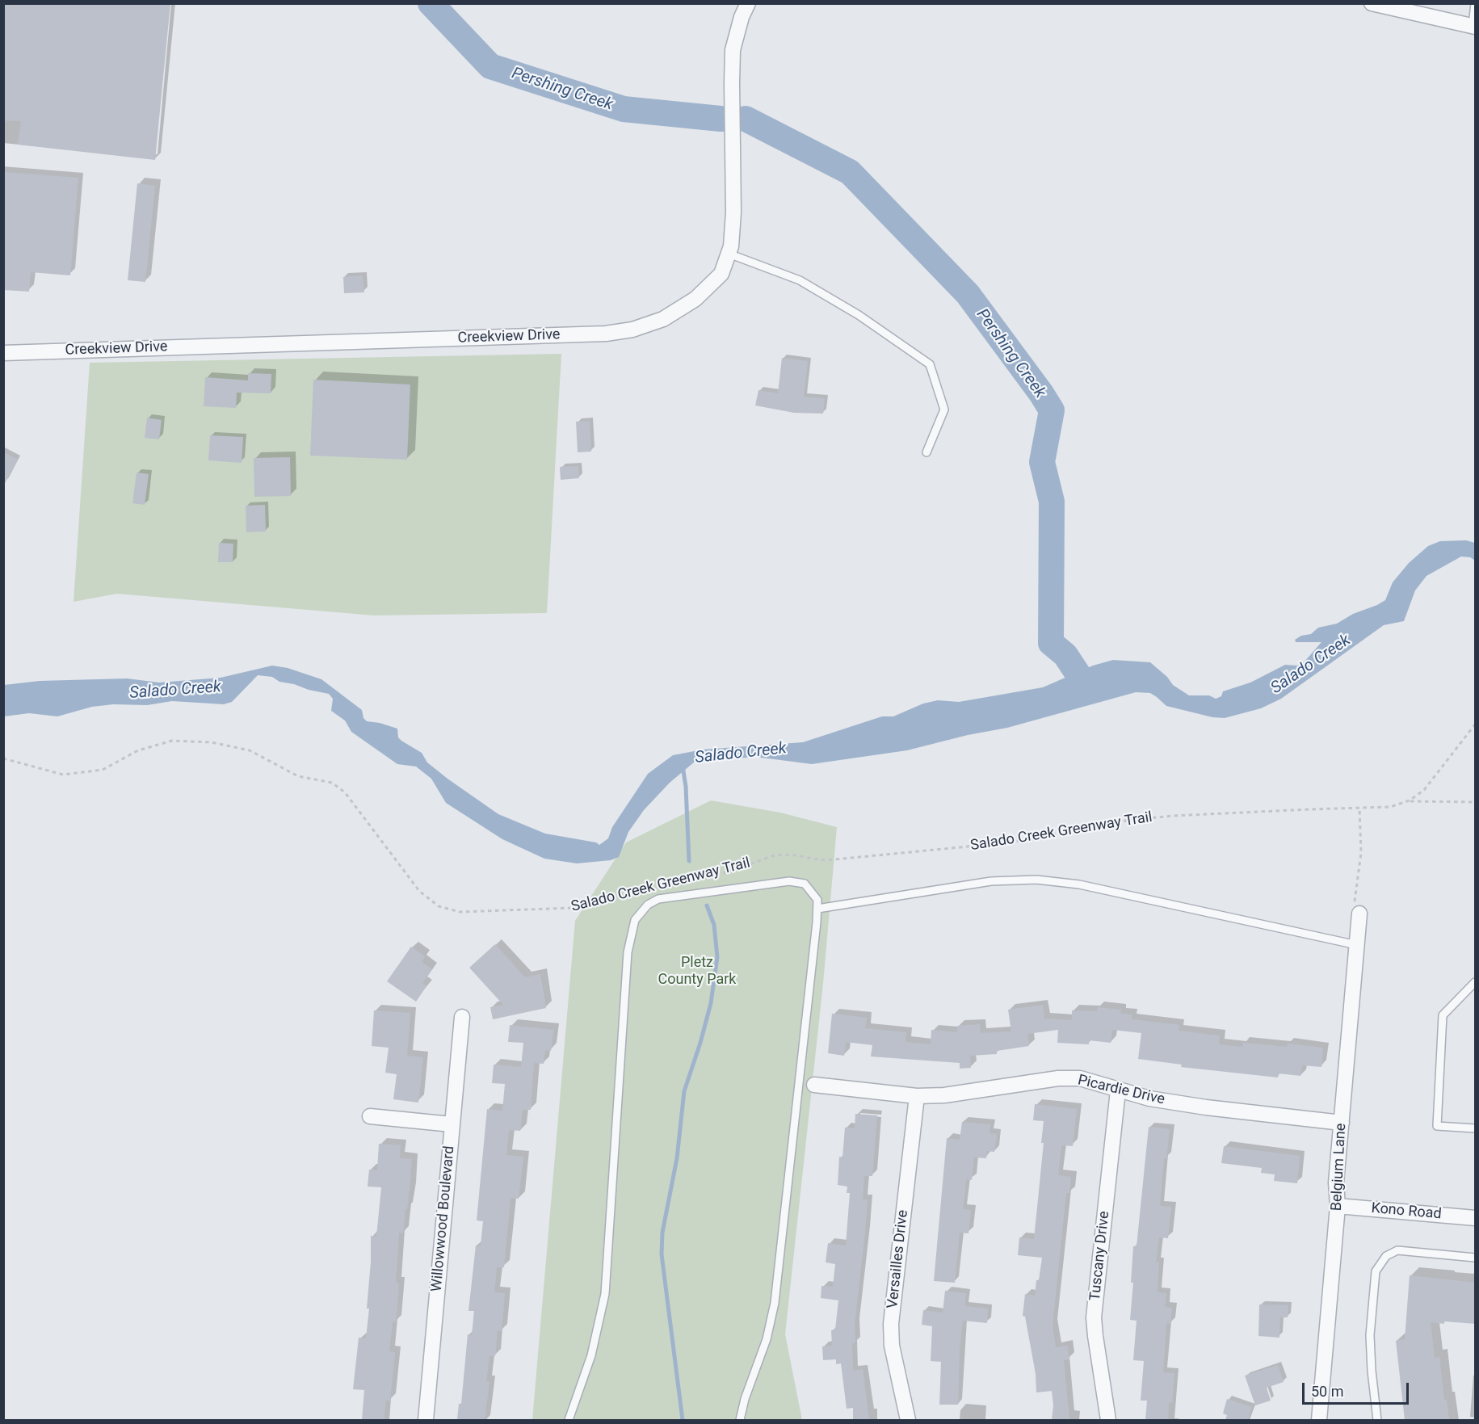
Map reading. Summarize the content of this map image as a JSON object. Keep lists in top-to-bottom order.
{
  "streets": {
    "street": [
      "Creekview Drive",
      "Picardie Drive",
      "Belgium Lane",
      "Kono Road",
      "Willowwood Boulevard",
      "Tuscany Drive",
      "Versailles Drive"
    ],
    "path": ["Salado Creek Greenway Trail"]
  },
  "crossings": [
    ["Picardie Drive", "Belgium Lane"],
    ["Picardie Drive", "Tuscany Drive"],
    ["Picardie Drive", "Versailles Drive"],
    ["Belgium Lane", "Kono Road"]
  ],
  "water": ["Pershing Creek", "Salado Creek"],
  "parks": ["Pletz County Park"],
  "scale_bar": "50 m"
}
